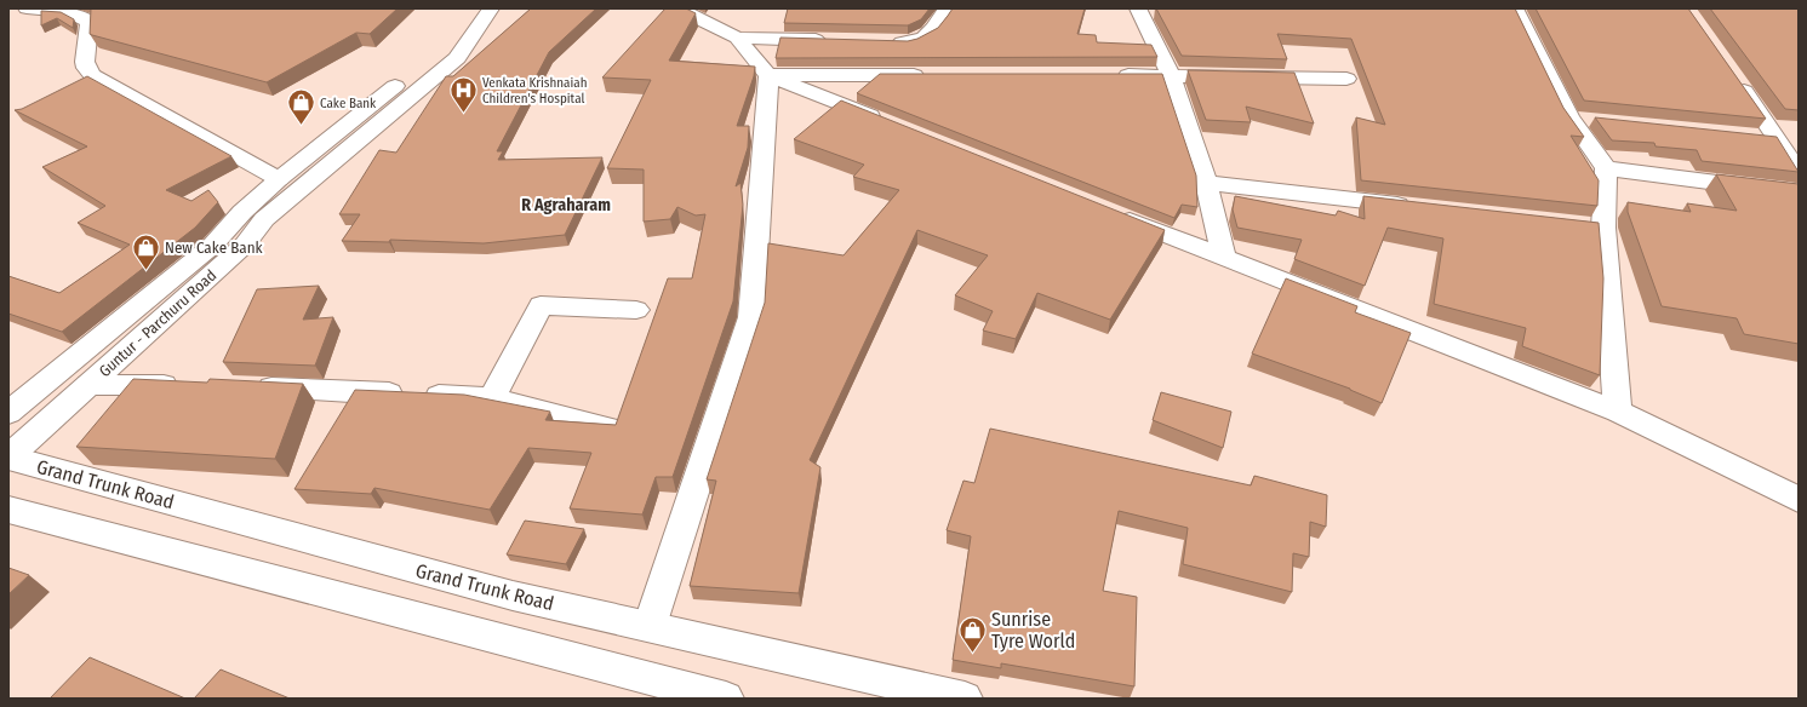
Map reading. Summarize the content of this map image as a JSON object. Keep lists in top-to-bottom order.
{
  "streets": {
    "street": ["Guntur - Parchuru Road", "Grand Trunk Road"]
  },
  "crossings": [
    ["Guntur - Parchuru Road", "Grand Trunk Road"]
  ],
  "districts": ["R Agraharam"],
  "places": {
    "hospital": ["Venkata Krishnaiah Children's Hospital"],
    "shop": ["Cake Bank", "New Cake Bank", "Sunrise Tyre World"]
  }
}
